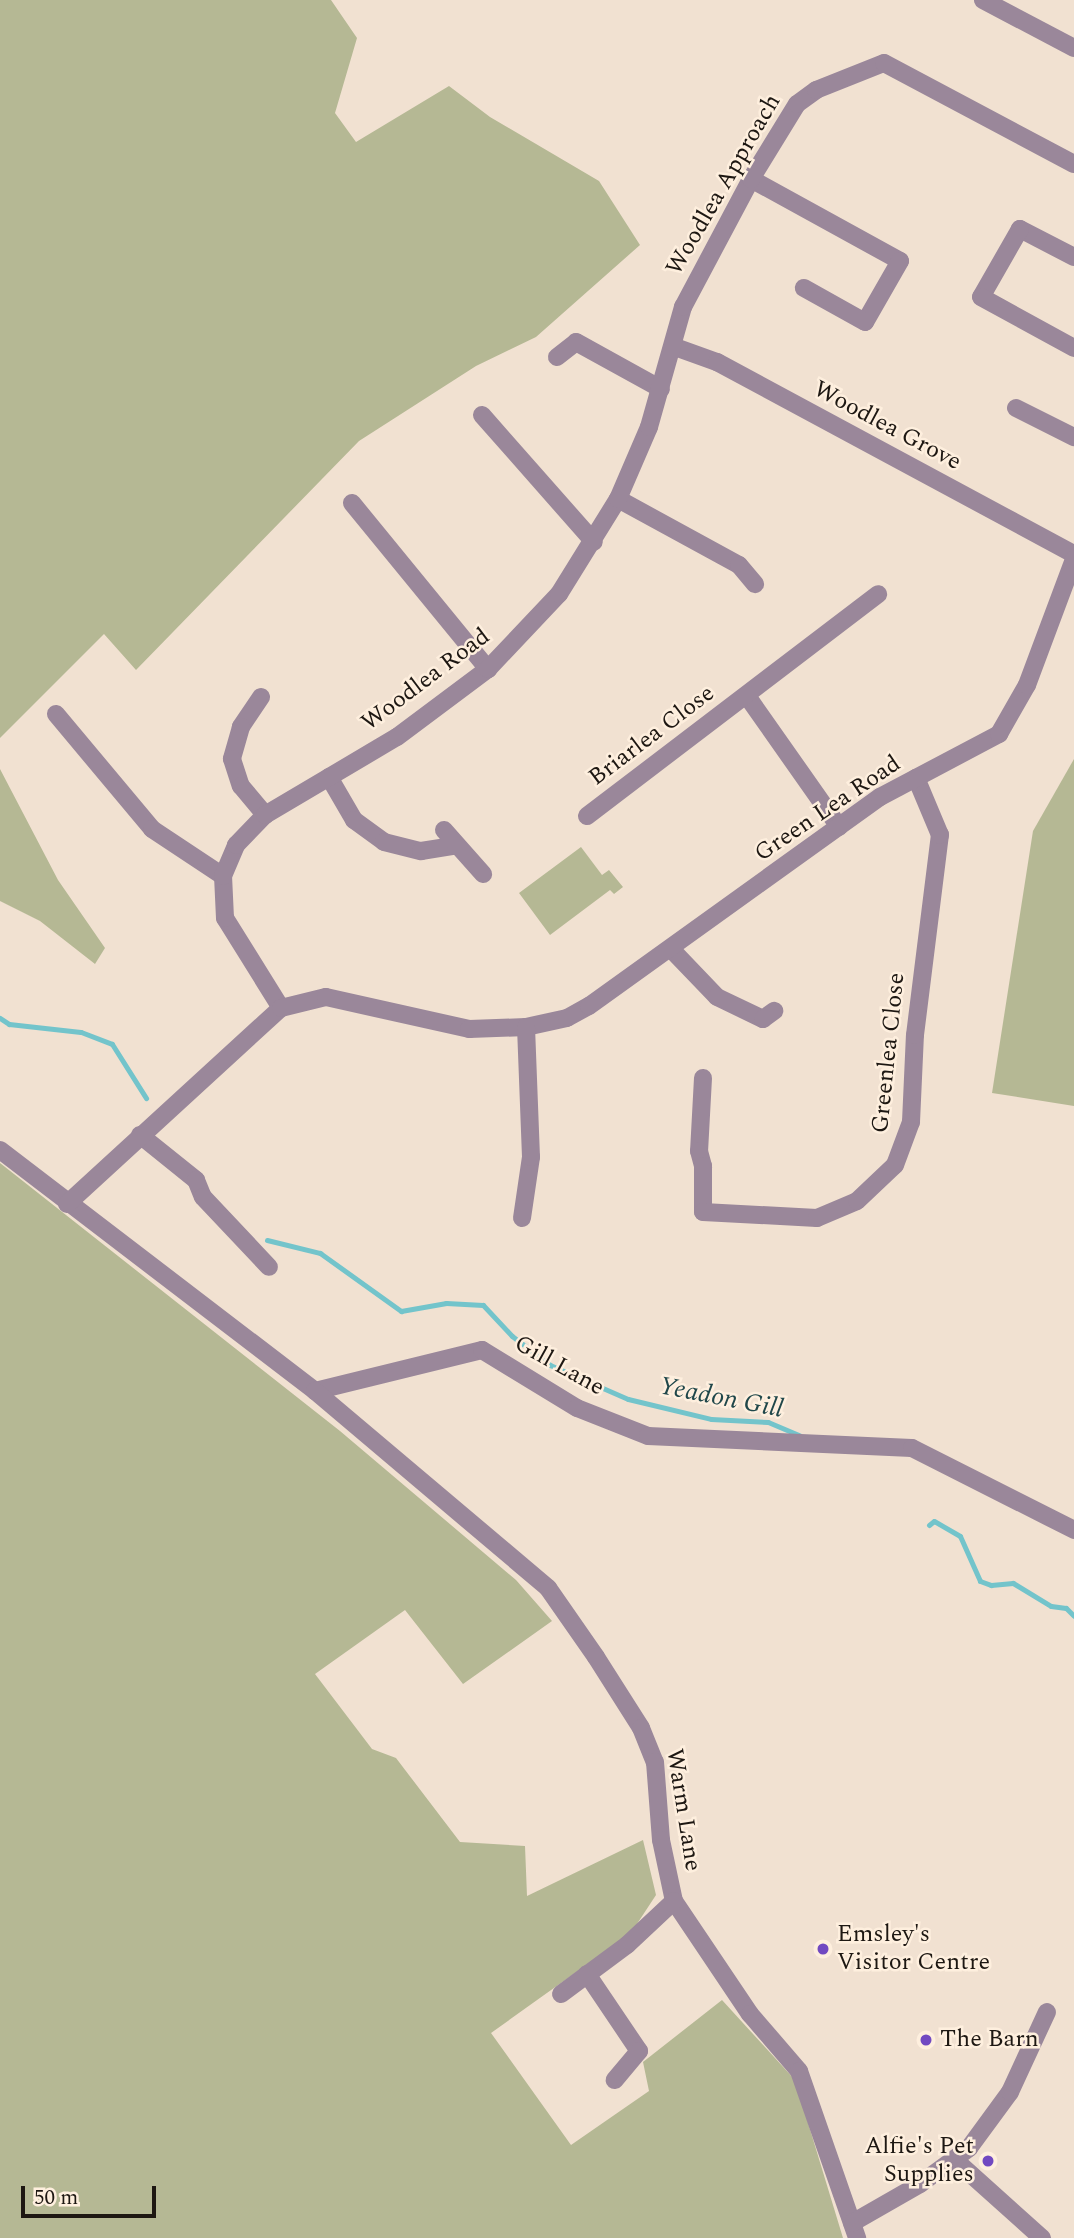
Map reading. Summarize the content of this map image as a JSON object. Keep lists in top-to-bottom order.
{
  "streets": {
    "street": [
      "Woodlea Approach",
      "Woodlea Grove",
      "Woodlea Road",
      "Briarlea Close",
      "Green Lea Road",
      "Greenlea Close",
      "Gill Lane",
      "Warm Lane"
    ]
  },
  "crossings": [
    ["Woodlea Approach", "Woodlea Grove"],
    ["Woodlea Approach", "Woodlea Road"],
    ["Woodlea Grove", "Woodlea Road"],
    ["Woodlea Grove", "Green Lea Road"],
    ["Woodlea Road", "Green Lea Road"],
    ["Briarlea Close", "Green Lea Road"],
    ["Green Lea Road", "Greenlea Close"],
    ["Gill Lane", "Warm Lane"]
  ],
  "water": ["Yeadon Gill"],
  "places": ["Emsley's Visitor Centre", "The Barn", "Alfie's Pet Supplies"],
  "scale_bar": "50 m"
}
